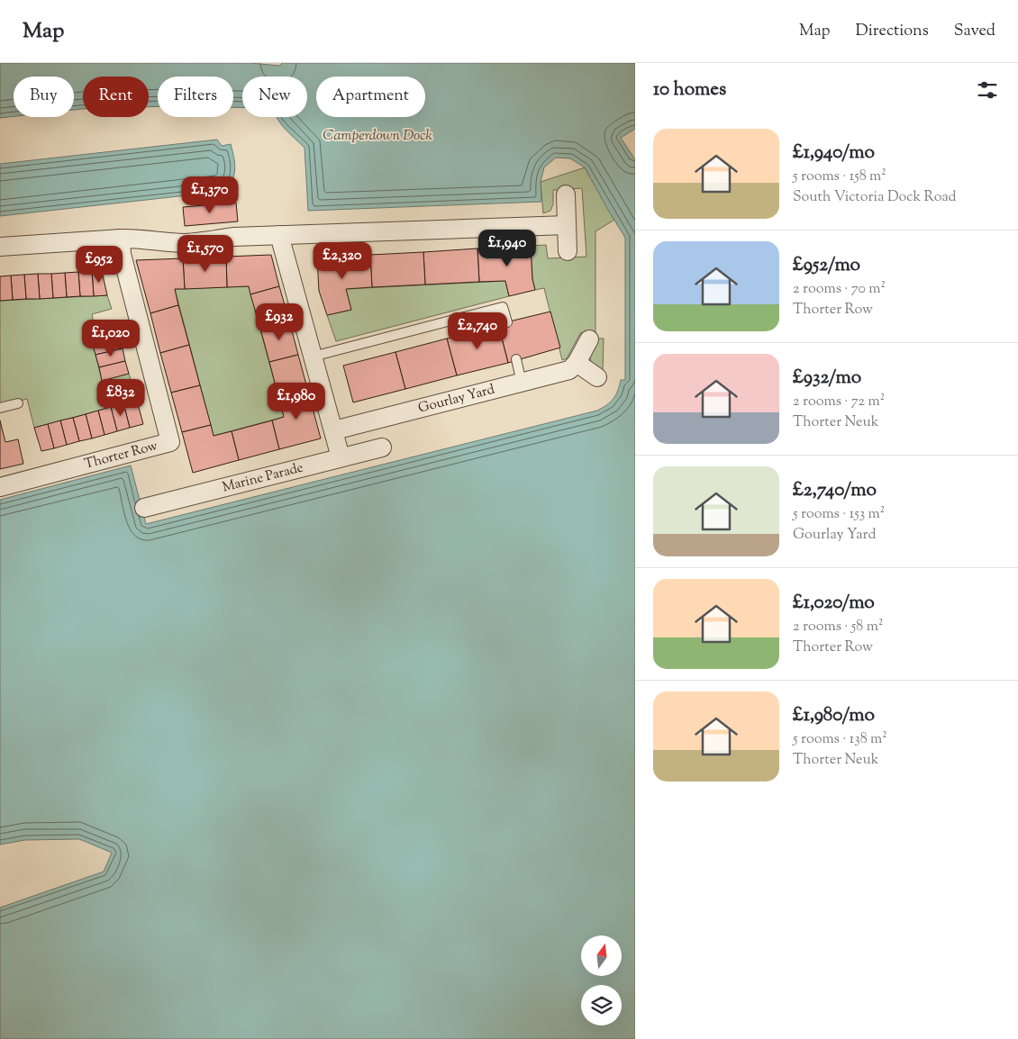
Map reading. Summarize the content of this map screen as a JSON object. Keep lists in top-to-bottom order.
{
  "streets": {
    "street": ["Gourlay Yard", "Thorter Row", "Marine Parade"]
  },
  "water": ["Camperdown Dock"],
  "north": "top",
  "page": {
    "header": "Map",
    "nav": ["Map", "Directions", "Saved"],
    "heading": "10 homes",
    "chip": [
      "Buy",
      "Rent",
      "Filters",
      "New",
      "Apartment"
    ],
    "list": [
      {
        "name": "£1,940/mo",
        "note": "5 rooms · 158 m² · South Victoria Dock Road"
      },
      {
        "name": "£952/mo",
        "note": "2 rooms · 70 m² · Thorter Row"
      },
      {
        "name": "£932/mo",
        "note": "2 rooms · 72 m² · Thorter Neuk"
      },
      {
        "name": "£2,740/mo",
        "note": "5 rooms · 153 m² · Gourlay Yard"
      },
      {
        "name": "£1,020/mo",
        "note": "2 rooms · 58 m² · Thorter Row"
      },
      {
        "name": "£1,980/mo",
        "note": "5 rooms · 138 m² · Thorter Neuk"
      }
    ],
    "price": [
      "£1,370",
      "£1,940",
      "£1,570",
      "£2,320",
      "£952",
      "£932",
      "£2,740",
      "£1,020",
      "£832",
      "£1,980"
    ]
  }
}
